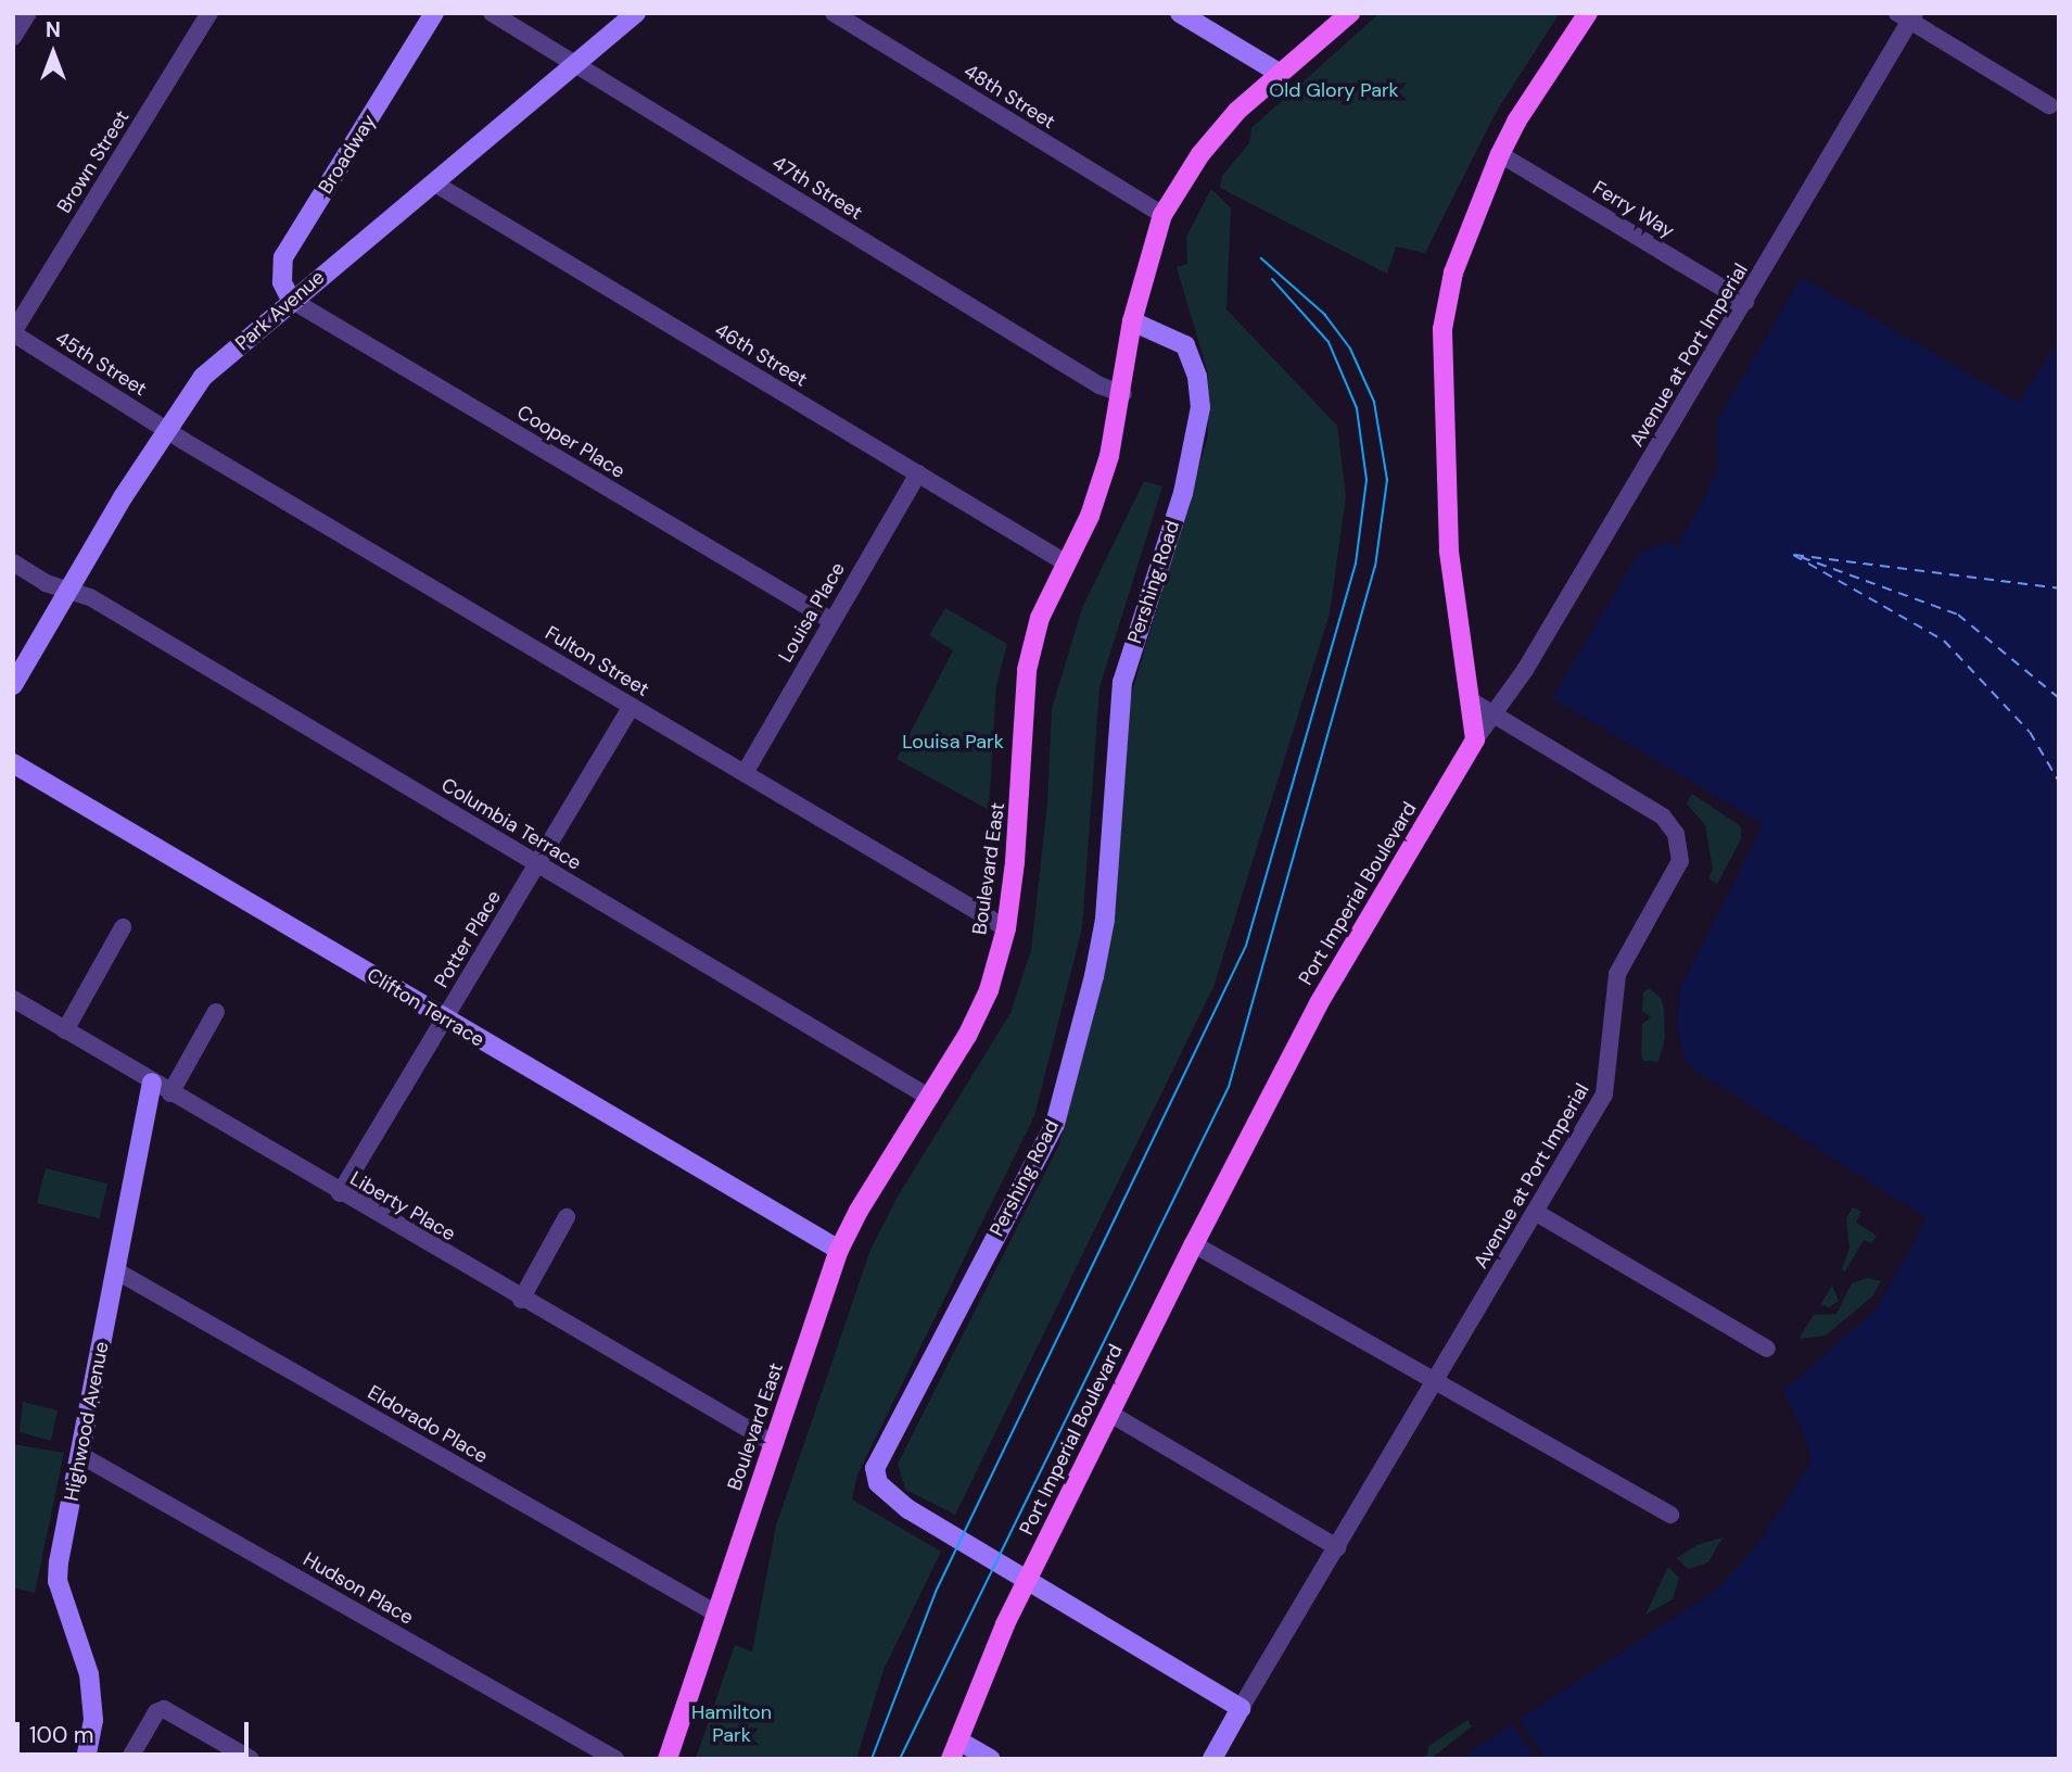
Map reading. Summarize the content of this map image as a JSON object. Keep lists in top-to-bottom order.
{
  "streets": {
    "main road": ["Boulevard East", "Port Imperial Boulevard"],
    "street": [
      "48th Street",
      "Broadway",
      "Brown Street",
      "47th Street",
      "Ferry Way",
      "Park Avenue",
      "46th Street",
      "Avenue at Port Imperial",
      "45th Street",
      "Cooper Place",
      "Pershing Road",
      "Louisa Place",
      "Fulton Street",
      "Columbia Terrace",
      "Potter Place",
      "Clifton Terrace",
      "Liberty Place",
      "Highwood Avenue",
      "Eldorado Place",
      "Hudson Place"
    ]
  },
  "crossings": [
    ["48th Street", "Boulevard East"],
    ["Broadway", "Park Avenue"],
    ["Broadway", "Cooper Place"],
    ["Brown Street", "45th Street"],
    ["47th Street", "Park Avenue"],
    ["47th Street", "Boulevard East"],
    ["Ferry Way", "Avenue at Port Imperial"],
    ["Park Avenue", "46th Street"],
    ["Park Avenue", "45th Street"],
    ["Park Avenue", "Cooper Place"],
    ["Park Avenue", "Fulton Street"],
    ["Park Avenue", "Columbia Terrace"],
    ["46th Street", "Louisa Place"],
    ["46th Street", "Boulevard East"],
    ["Avenue at Port Imperial", "Pershing Road"],
    ["Avenue at Port Imperial", "Port Imperial Boulevard"],
    ["45th Street", "Fulton Street"],
    ["Cooper Place", "Louisa Place"],
    ["Pershing Road", "Boulevard East"],
    ["Louisa Place", "Fulton Street"],
    ["Fulton Street", "Boulevard East"],
    ["Fulton Street", "Potter Place"],
    ["Columbia Terrace", "Boulevard East"],
    ["Columbia Terrace", "Potter Place"],
    ["Boulevard East", "Clifton Terrace"],
    ["Boulevard East", "Liberty Place"],
    ["Boulevard East", "Eldorado Place"],
    ["Potter Place", "Clifton Terrace"],
    ["Potter Place", "Liberty Place"],
    ["Liberty Place", "Highwood Avenue"],
    ["Highwood Avenue", "Eldorado Place"],
    ["Highwood Avenue", "Hudson Place"]
  ],
  "parks": ["Old Glory Park", "Louisa Park", "Hamilton Park"],
  "scale_bar": "100 m",
  "north": "top"
}
